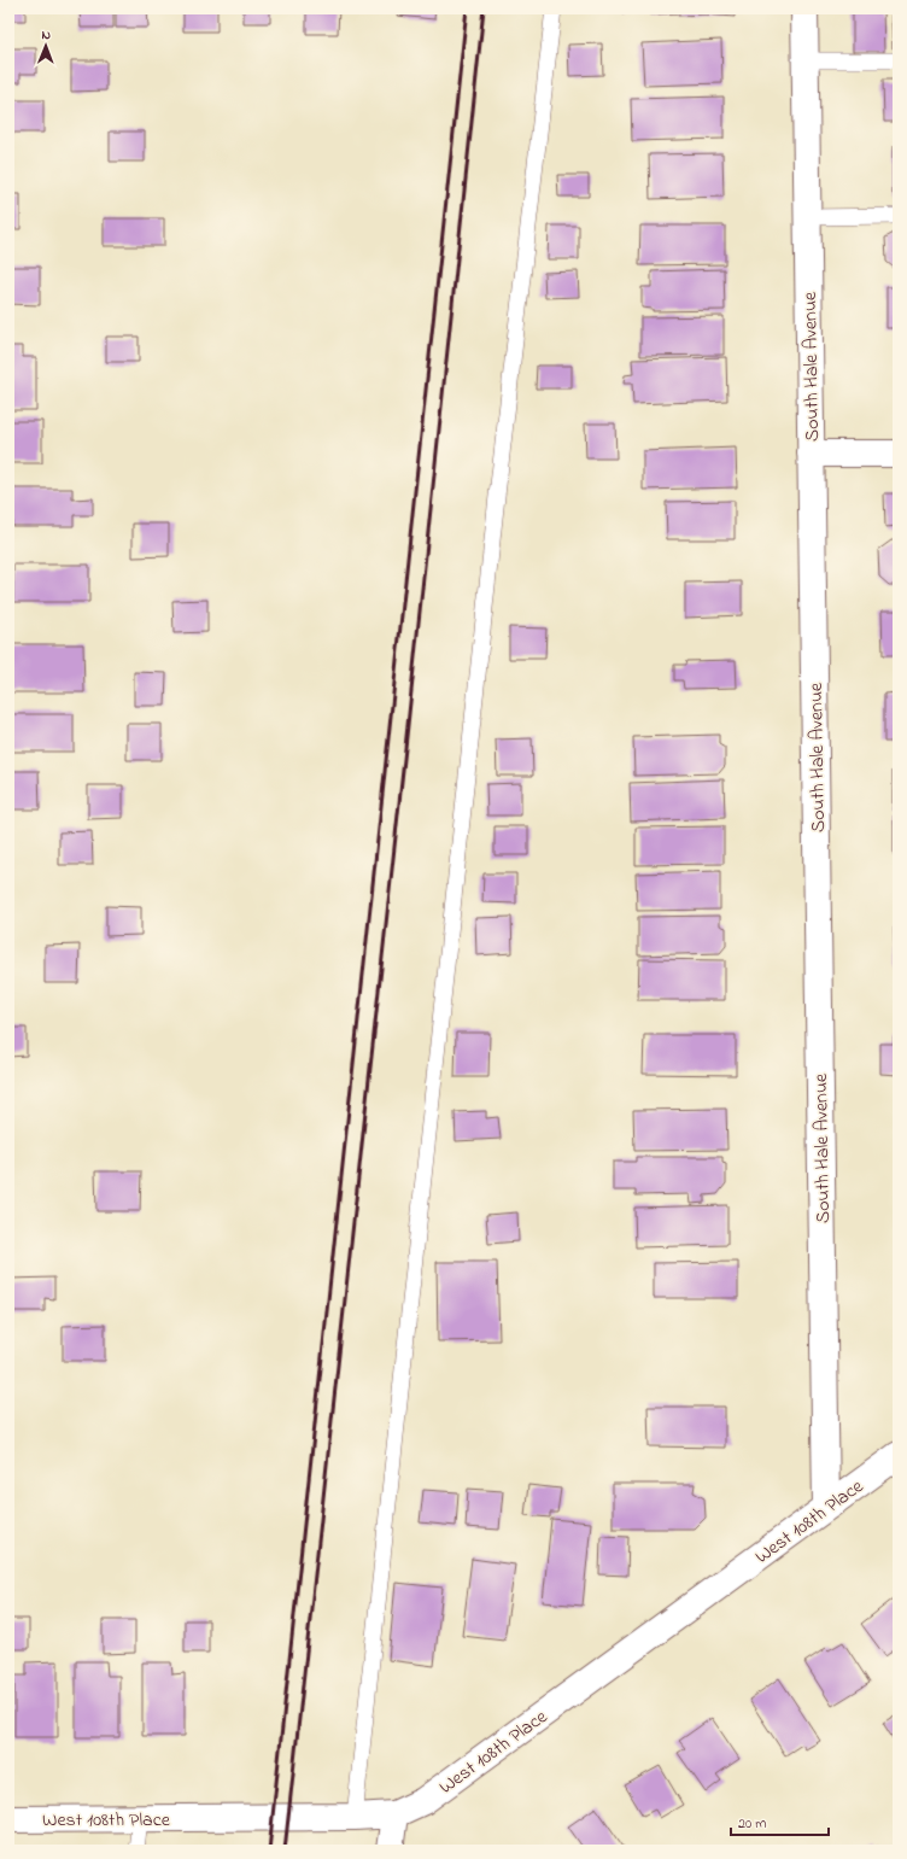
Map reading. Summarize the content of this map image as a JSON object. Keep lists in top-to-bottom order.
{
  "streets": {
    "street": ["South Hale Avenue", "West 108th Place"]
  },
  "crossings": [
    ["South Hale Avenue", "West 108th Place"]
  ],
  "scale_bar": "20 m",
  "north": "top"
}
